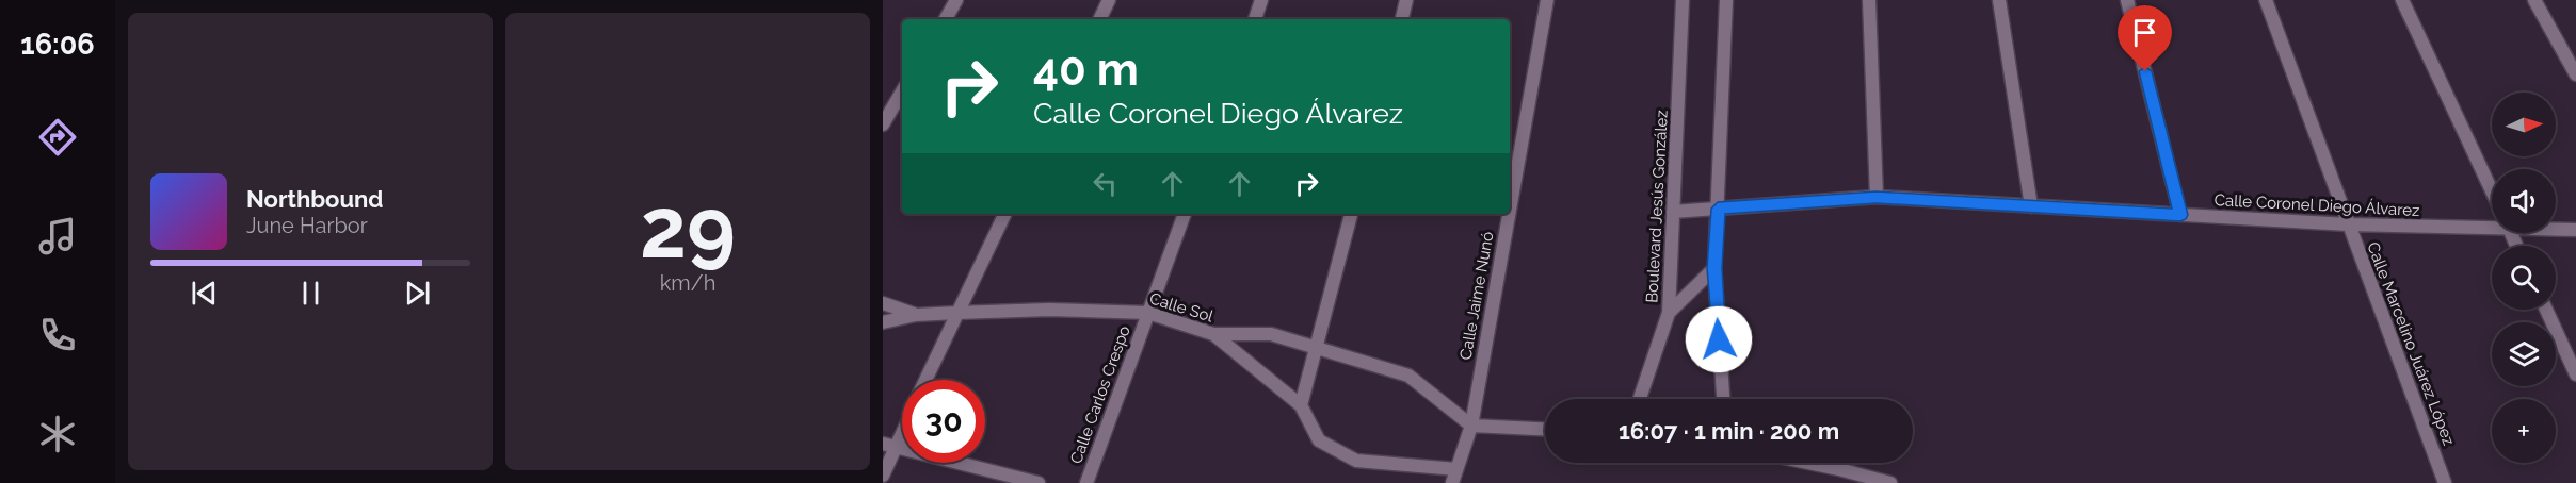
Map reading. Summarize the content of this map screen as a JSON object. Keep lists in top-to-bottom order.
{
  "streets": {
    "street": [
      "Calle Coronel Diego Álvarez",
      "Boulevard Jesús González",
      "Calle Jaime Nunó",
      "Calle Sol",
      "Calle Marcelino Juárez López",
      "Calle Carlos Crespo"
    ]
  },
  "crossings": [
    ["Calle Coronel Diego Álvarez", "Boulevard Jesús González"],
    ["Calle Coronel Diego Álvarez", "Calle Marcelino Juárez López"],
    ["Calle Jaime Nunó", "Calle Sol"],
    ["Calle Sol", "Calle Carlos Crespo"]
  ],
  "north": "right",
  "page": {
    "tabs": "16:06",
    "tile": ["29", "km/h"],
    "turn": ["40 m", "Calle Coronel Diego Álvarez"],
    "map_buttons": "+",
    "song": ["Northbound", "June Harbor"],
    "limit": "30",
    "trip": "16:07 · 1 min · 200 m"
  }
}
